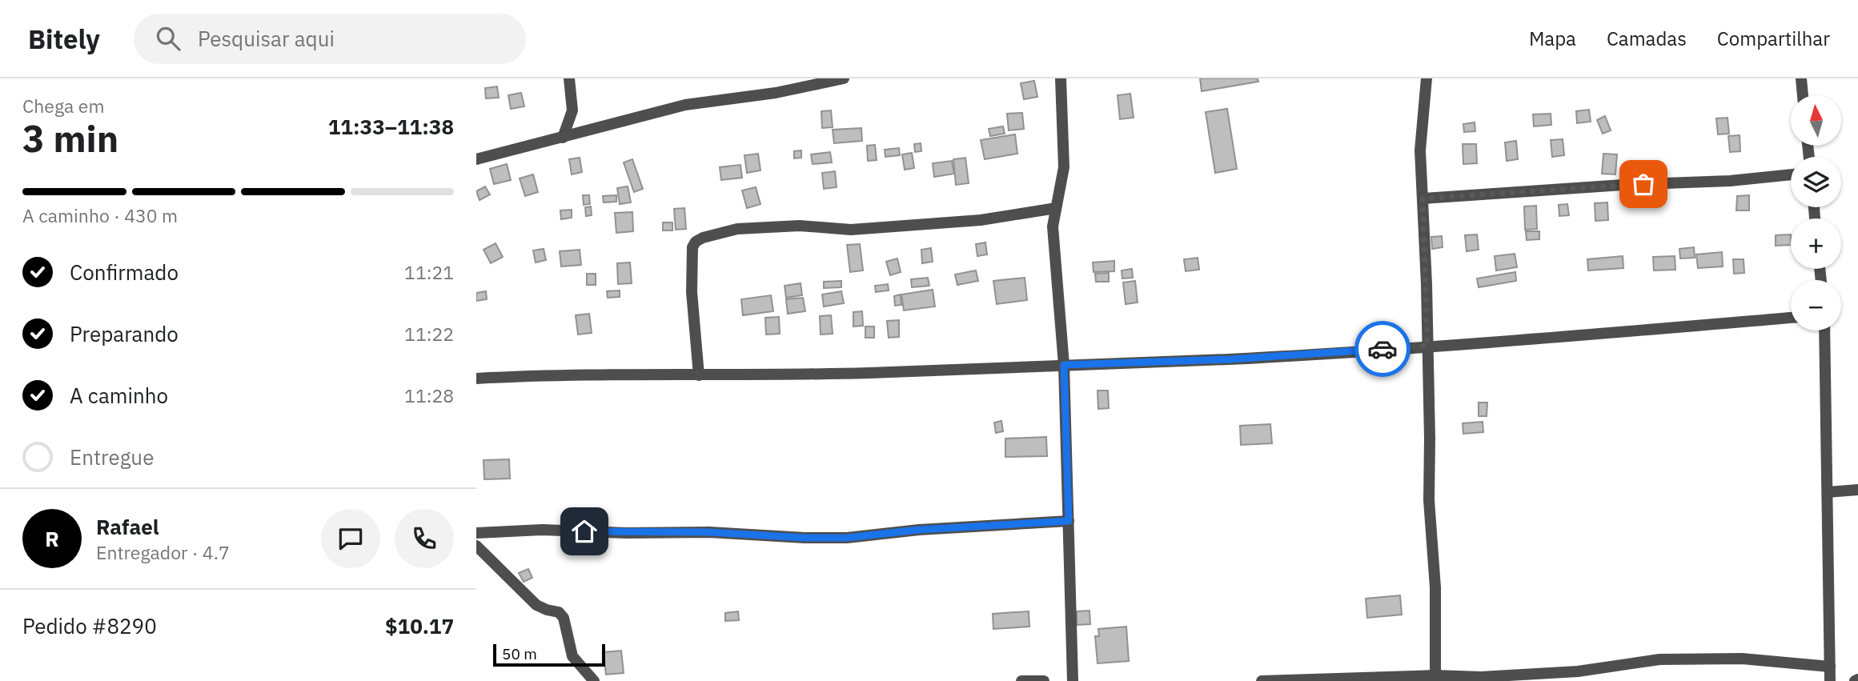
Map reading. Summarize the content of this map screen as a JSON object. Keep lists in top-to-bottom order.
{
  "scale_bar": "50 m",
  "north": "top",
  "page": {
    "header": "Bitely",
    "search": "Pesquisar aqui",
    "nav": ["Mapa", "Camadas", "Compartilhar"],
    "heading": ["3 min", "Chega em", "11:33–11:38"],
    "panel": [
      "Rafael",
      "Entregador · 4.7",
      "Pedido #8290",
      "$10.17"
    ],
    "map_buttons": ["+", "−"],
    "bar": "A caminho · 430 m",
    "list": [
      ["Confirmado", "11:21"],
      ["Preparando", "11:22"],
      ["A caminho", "11:28"],
      "Entregue"
    ],
    "round": "R",
    "scale": "50 m"
  }
}
